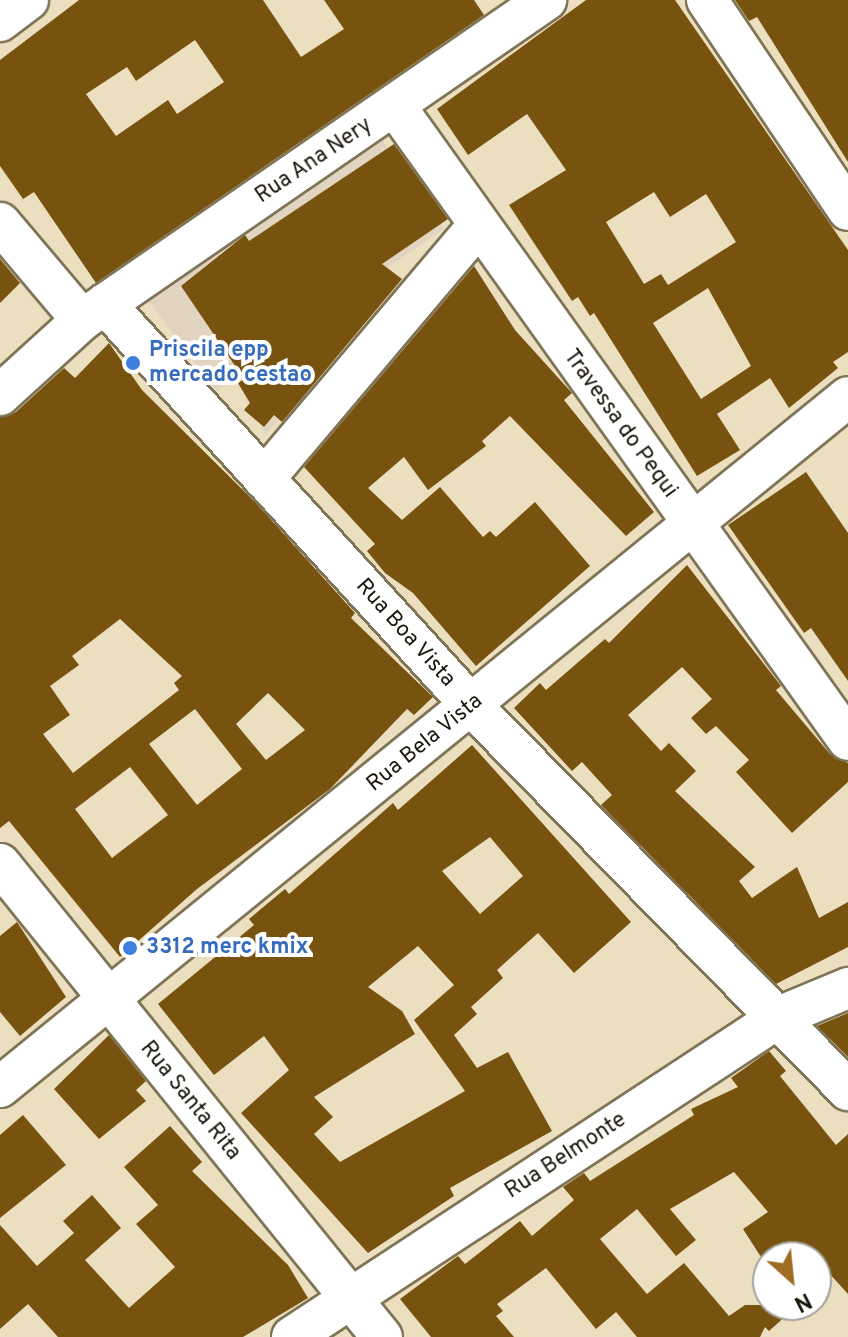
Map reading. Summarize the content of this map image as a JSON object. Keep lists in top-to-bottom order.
{
  "streets": {
    "street": [
      "Rua Ana Nery",
      "Travessa do Pequi",
      "Rua Boa Vista",
      "Rua Bela Vista",
      "Rua Santa Rita",
      "Rua Belmonte"
    ]
  },
  "crossings": [
    ["Rua Ana Nery", "Travessa do Pequi"],
    ["Rua Ana Nery", "Rua Boa Vista"],
    ["Travessa do Pequi", "Rua Bela Vista"],
    ["Rua Boa Vista", "Rua Bela Vista"],
    ["Rua Boa Vista", "Rua Belmonte"],
    ["Rua Bela Vista", "Rua Santa Rita"],
    ["Rua Santa Rita", "Rua Belmonte"]
  ],
  "places": ["Priscila epp mercado cestao", "3312 merc kmix"],
  "north": "bottom right"
}
